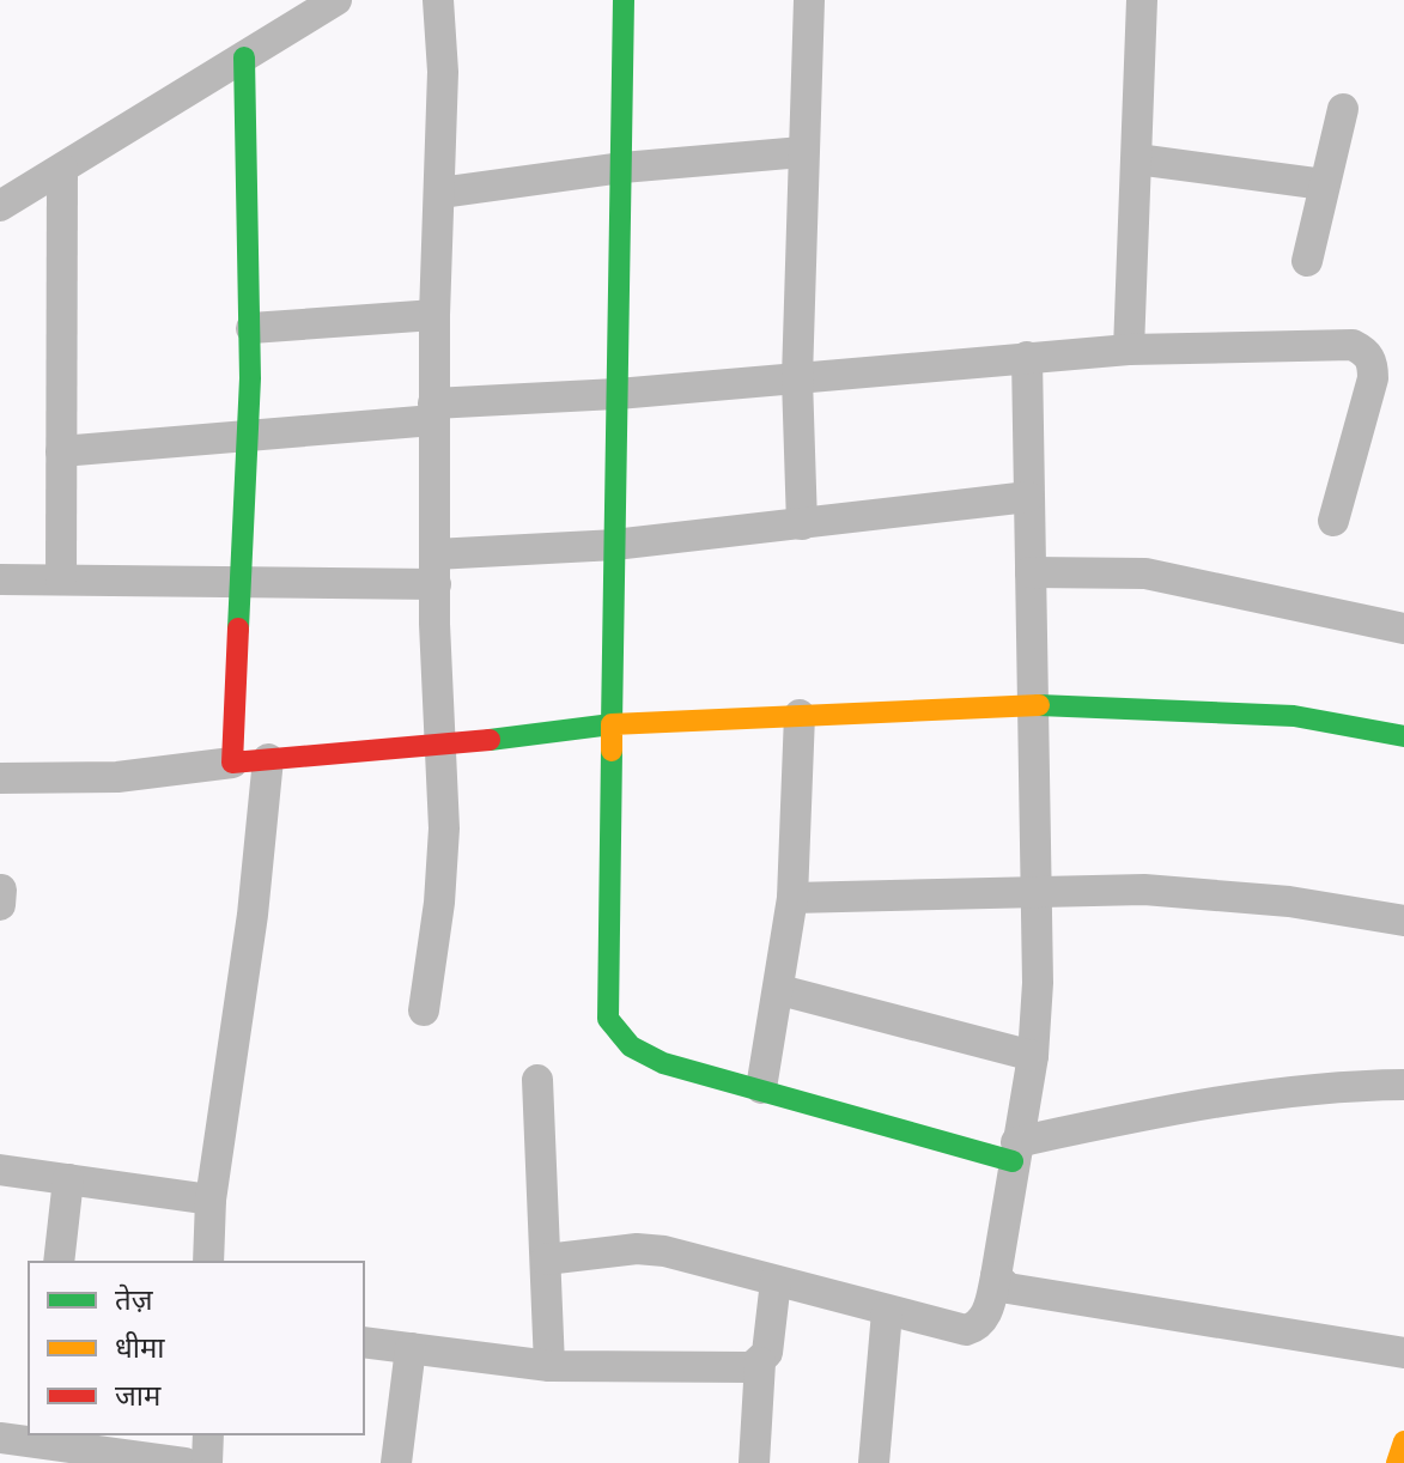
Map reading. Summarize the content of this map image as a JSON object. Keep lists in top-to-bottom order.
{
  "legend": ["तेज़", "धीमा", "जाम"]
}
